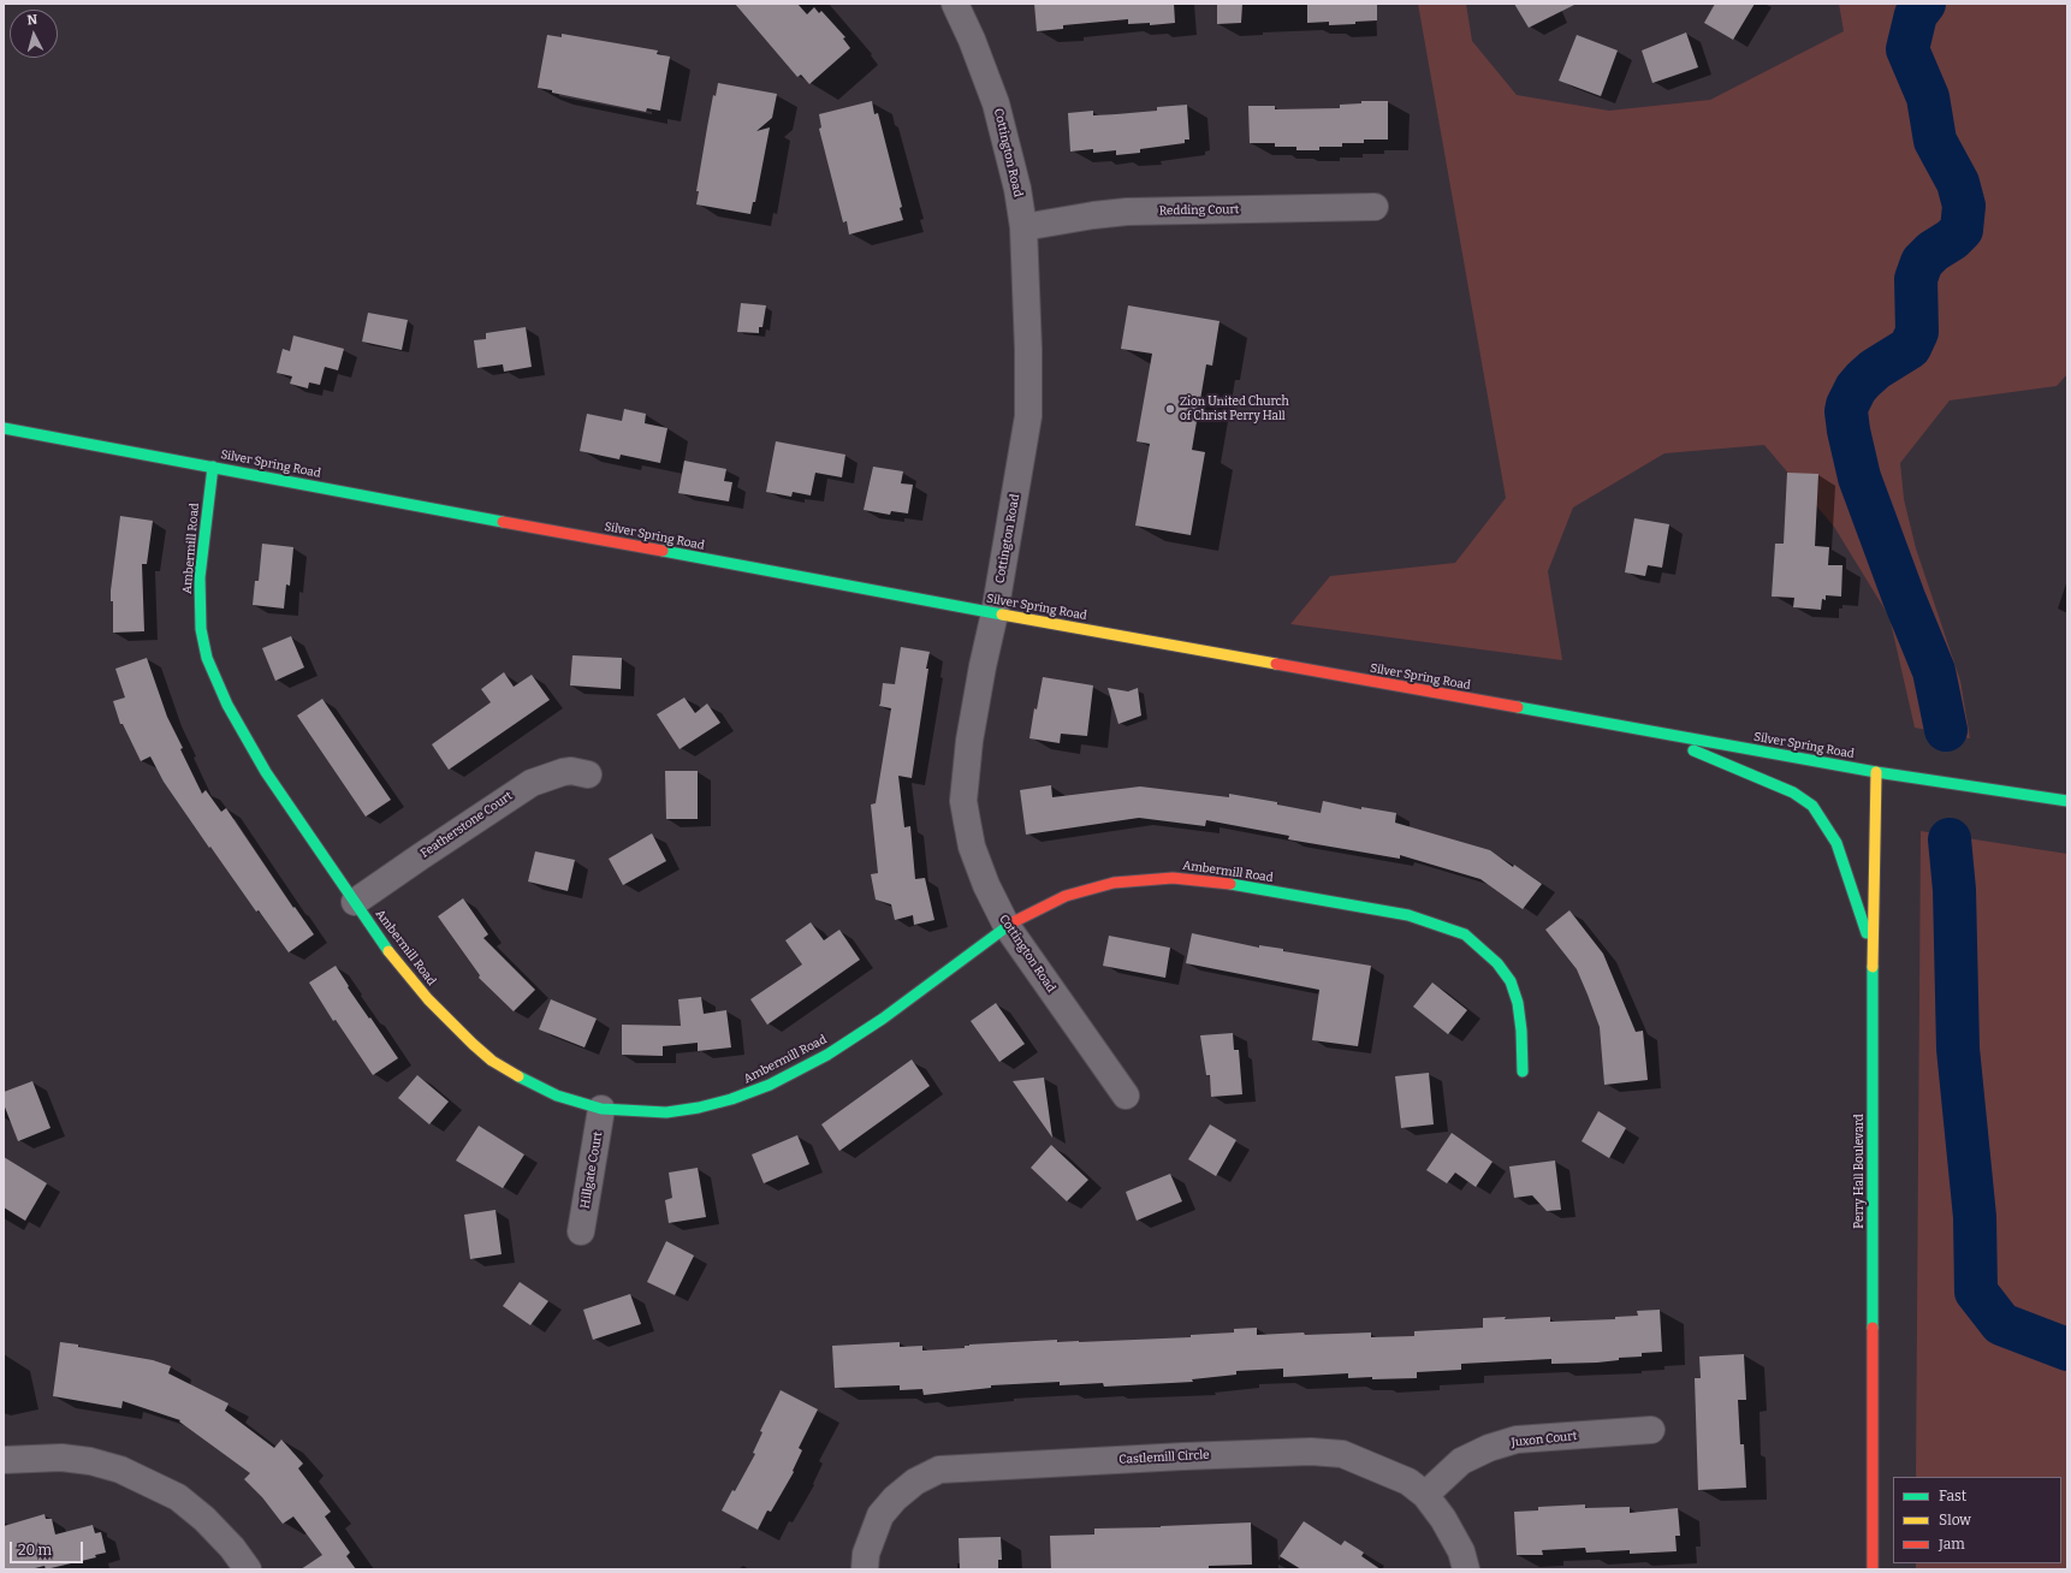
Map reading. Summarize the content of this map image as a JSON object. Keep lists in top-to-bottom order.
{
  "streets": {
    "main road": ["Silver Spring Road", "Ambermill Road", "Perry Hall Boulevard"],
    "street": [
      "Cottington Road",
      "Redding Court",
      "Featherstone Court",
      "Hillgate Court",
      "Juxon Court",
      "Castlemill Circle"
    ]
  },
  "crossings": [
    ["Cottington Road", "Redding Court"],
    ["Cottington Road", "Silver Spring Road"],
    ["Cottington Road", "Ambermill Road"],
    ["Silver Spring Road", "Ambermill Road"],
    ["Silver Spring Road", "Perry Hall Boulevard"],
    ["Ambermill Road", "Featherstone Court"],
    ["Ambermill Road", "Hillgate Court"],
    ["Juxon Court", "Castlemill Circle"]
  ],
  "places": ["Zion United Church of Christ Perry Hall"],
  "legend": ["Fast", "Slow", "Jam"],
  "scale_bar": "20 m",
  "north": "top"
}
